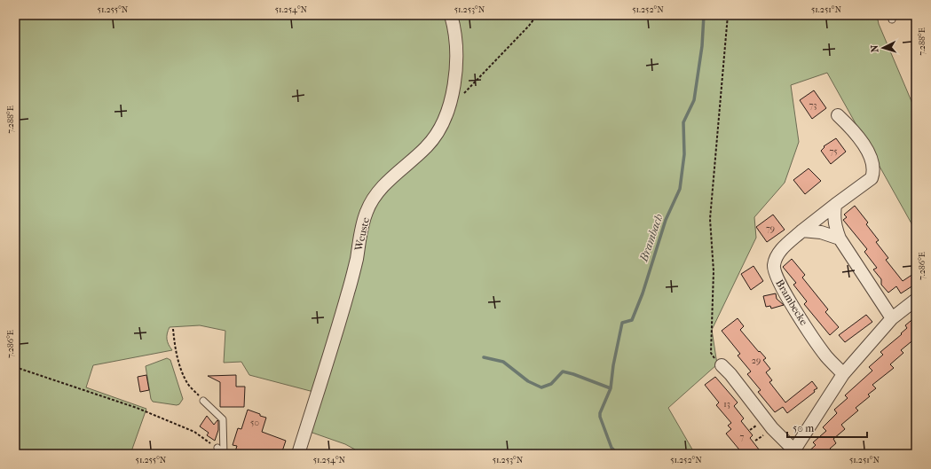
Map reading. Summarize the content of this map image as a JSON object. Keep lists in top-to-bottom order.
{
  "streets": {
    "street": ["Weuste", "Brambecke"]
  },
  "water": ["Brambach"],
  "house_numbers": [
    "73",
    "75",
    "79",
    "29",
    "13",
    "50",
    "7"
  ],
  "scale_bar": "50 m",
  "north": "left",
  "coordinates": [
    "51.255°N",
    "51.254°N",
    "51.253°N",
    "51.252°N",
    "51.251°N",
    "7.288°E",
    "7.286°E"
  ]
}
